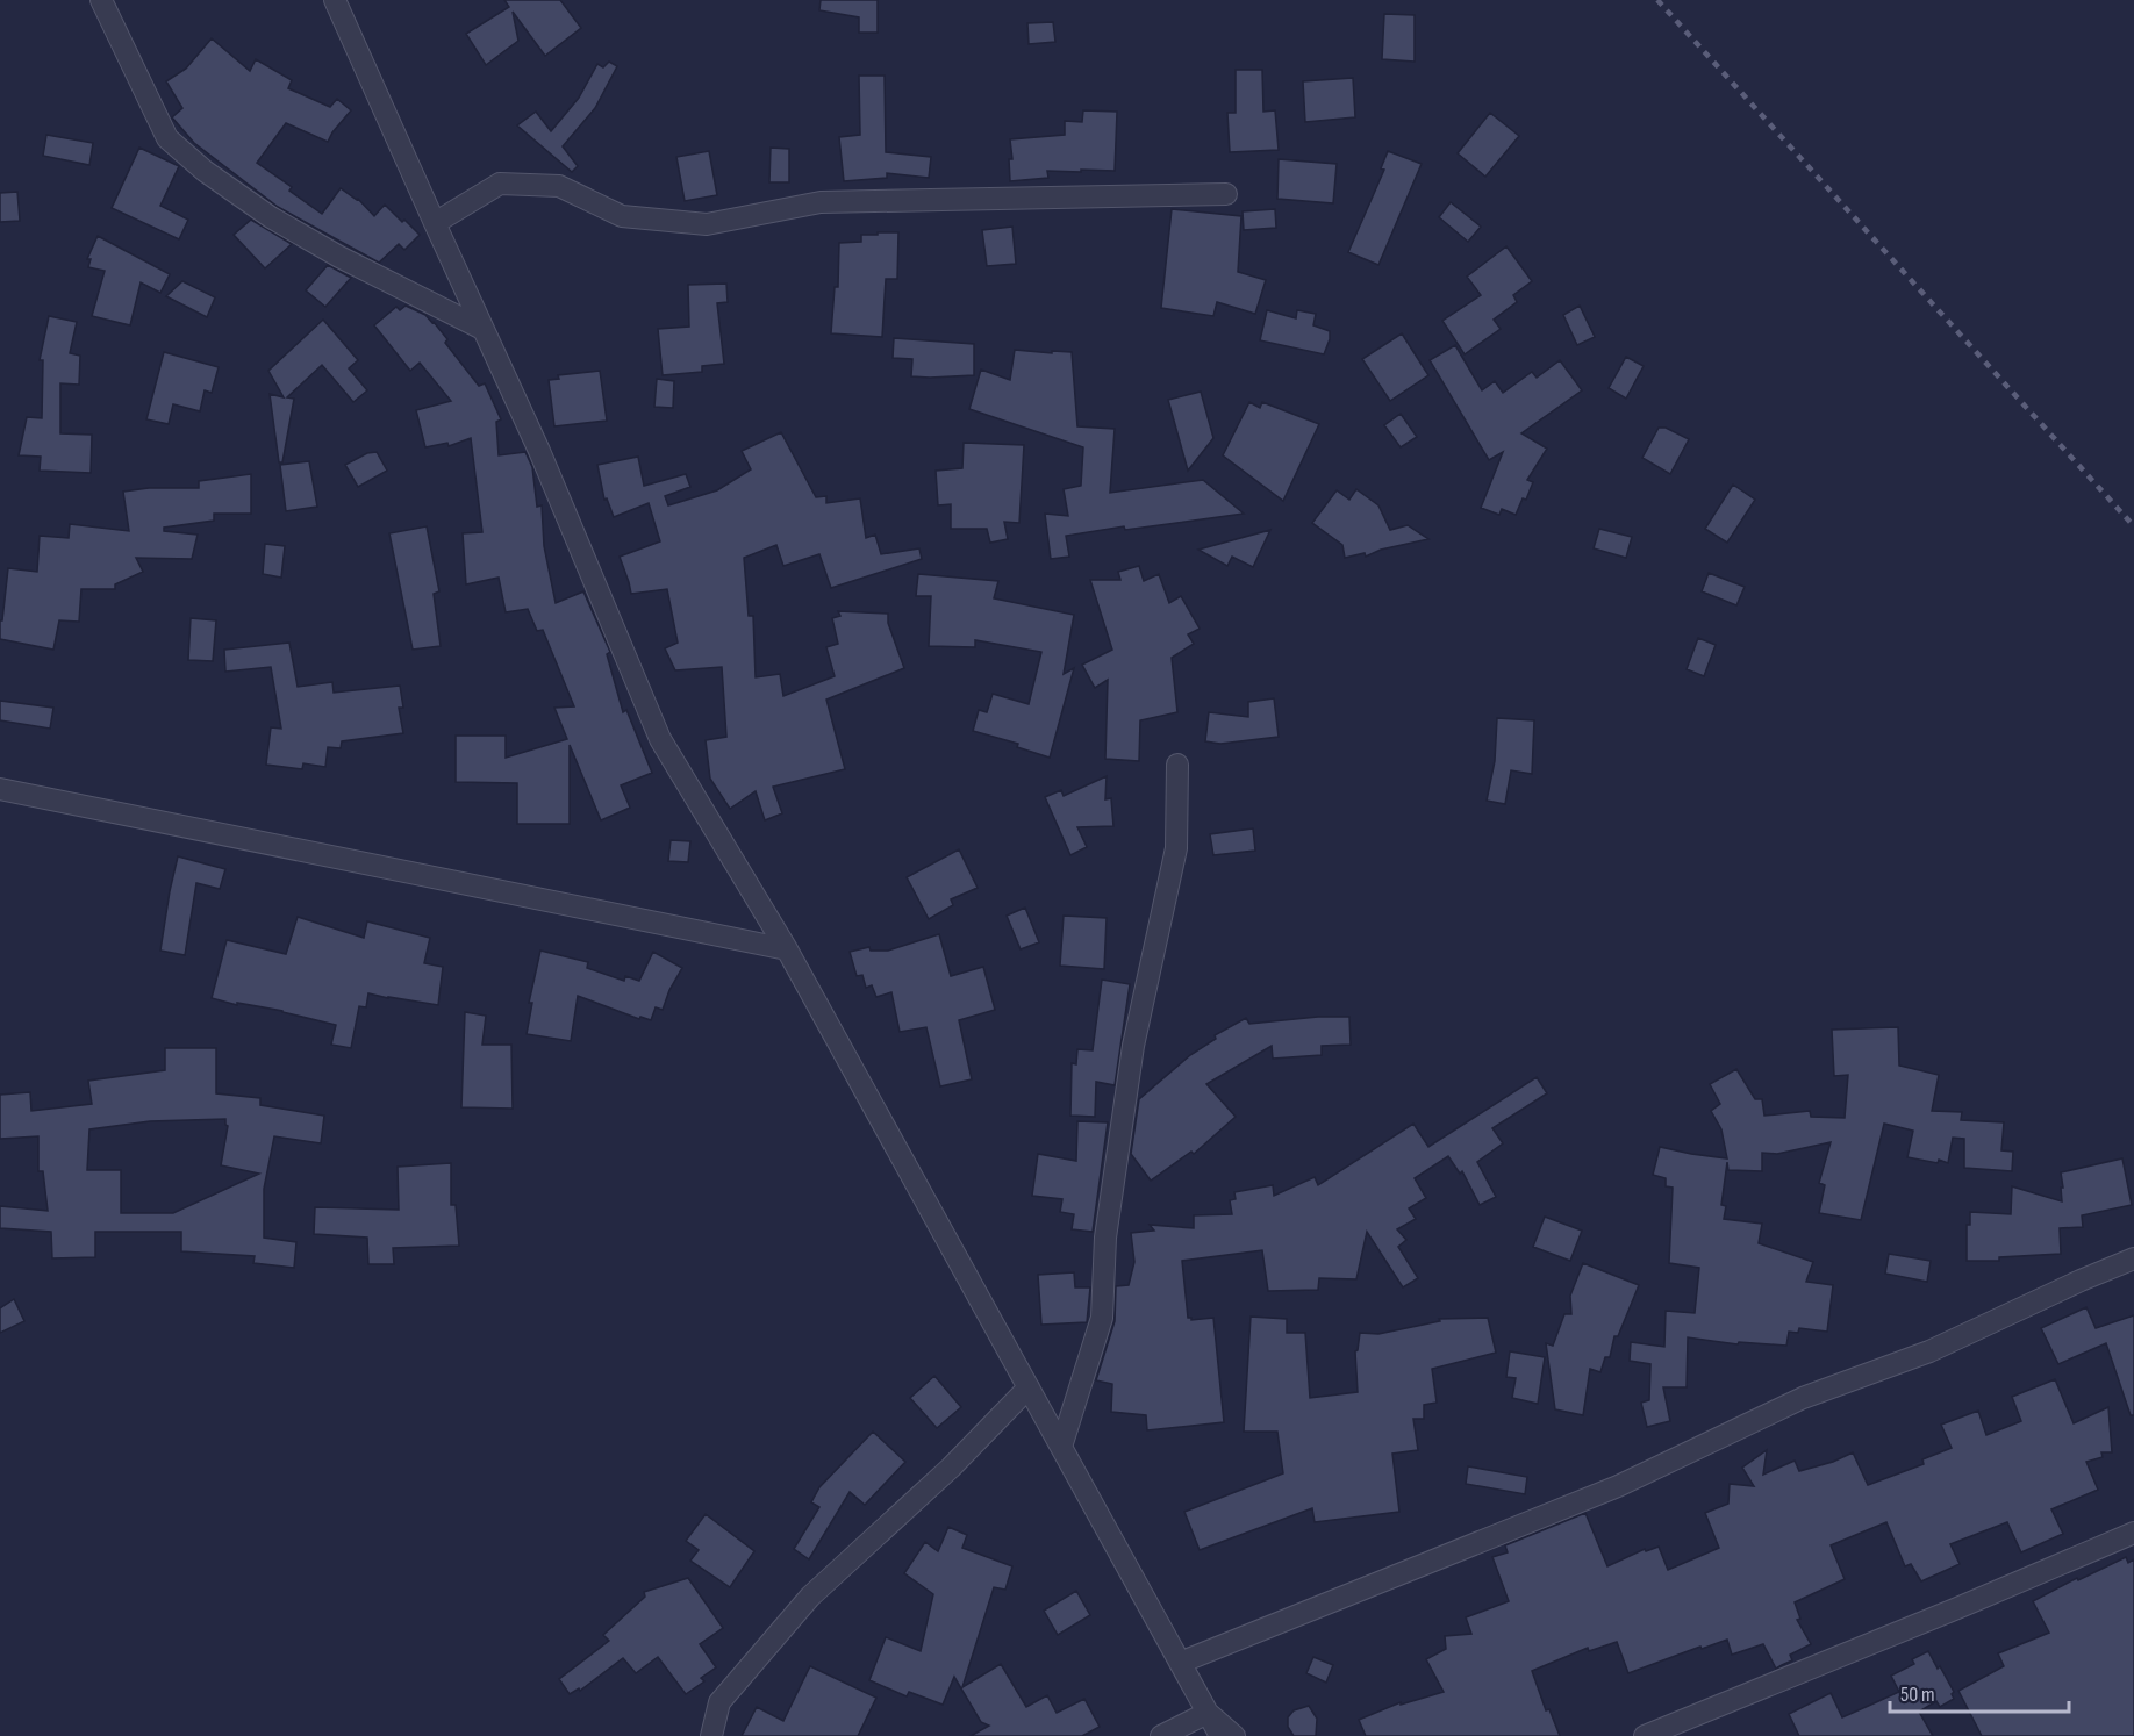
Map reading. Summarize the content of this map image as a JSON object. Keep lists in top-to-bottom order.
{
  "scale_bar": "50 m"
}
